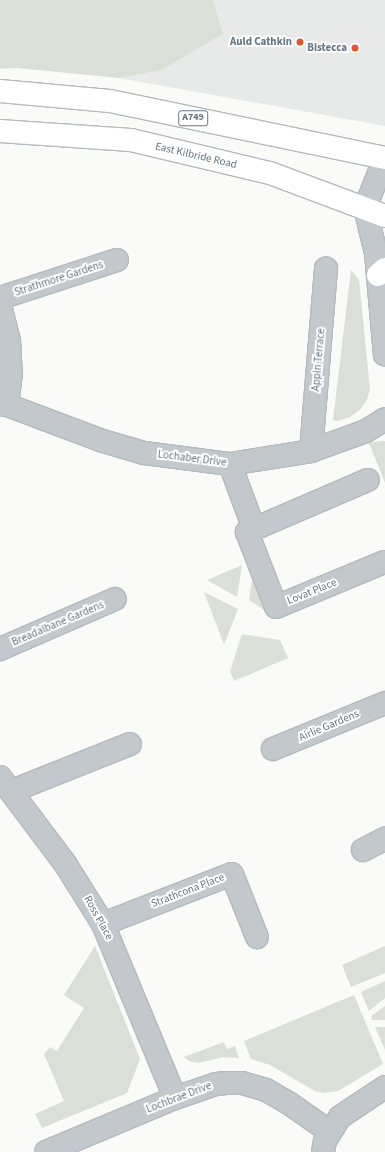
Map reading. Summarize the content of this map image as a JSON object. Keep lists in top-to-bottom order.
{
  "streets": {
    "main road": ["A749", "East Kilbride Road"],
    "street": [
      "Strathmore Gardens",
      "Appin Terrace",
      "Lochaber Drive",
      "Lovat Place",
      "Breadalbane Gardens",
      "Airlie Gardens",
      "Strathcona Place",
      "Ross Place",
      "Lochbrae Drive"
    ]
  },
  "crossings": [
    ["Appin Terrace", "Lochaber Drive"],
    ["Strathcona Place", "Ross Place"],
    ["Ross Place", "Lochbrae Drive"]
  ],
  "places": ["Auld Cathkin", "Bistecca"]
}
